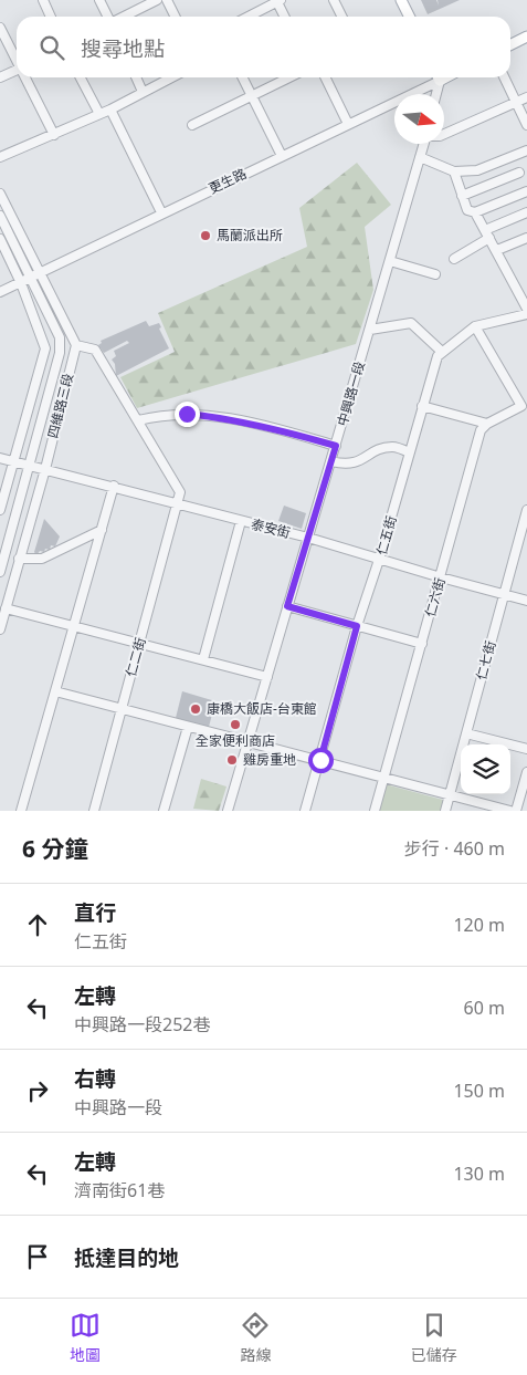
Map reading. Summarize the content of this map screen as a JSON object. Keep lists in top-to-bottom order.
{
  "streets": {
    "street": [
      "更生路",
      "中興路一段",
      "四維路三段",
      "泰安街",
      "仁五街",
      "仁六街",
      "仁二街",
      "仁七街"
    ]
  },
  "crossings": [
    ["更生路", "四維路三段"],
    ["中興路一段", "泰安街"],
    ["四維路三段", "泰安街"],
    ["泰安街", "仁五街"],
    ["泰安街", "仁六街"],
    ["泰安街", "仁二街"],
    ["泰安街", "仁七街"]
  ],
  "places": [
    "馬蘭派出所",
    "康橋大飯店-台東館",
    "全家便利商店",
    "雞房重地"
  ],
  "north": "right",
  "page": {
    "search": "搜尋地點",
    "heading": ["6 分鐘", "步行 · 460 m"],
    "list": [
      ["直行", "仁五街", "120 m"],
      ["左轉", "中興路一段252巷", "60 m"],
      ["右轉", "中興路一段", "150 m"],
      ["左轉", "濟南街61巷", "130 m"],
      "抵達目的地"
    ],
    "nav": ["地圖", "路線", "已儲存"]
  }
}
